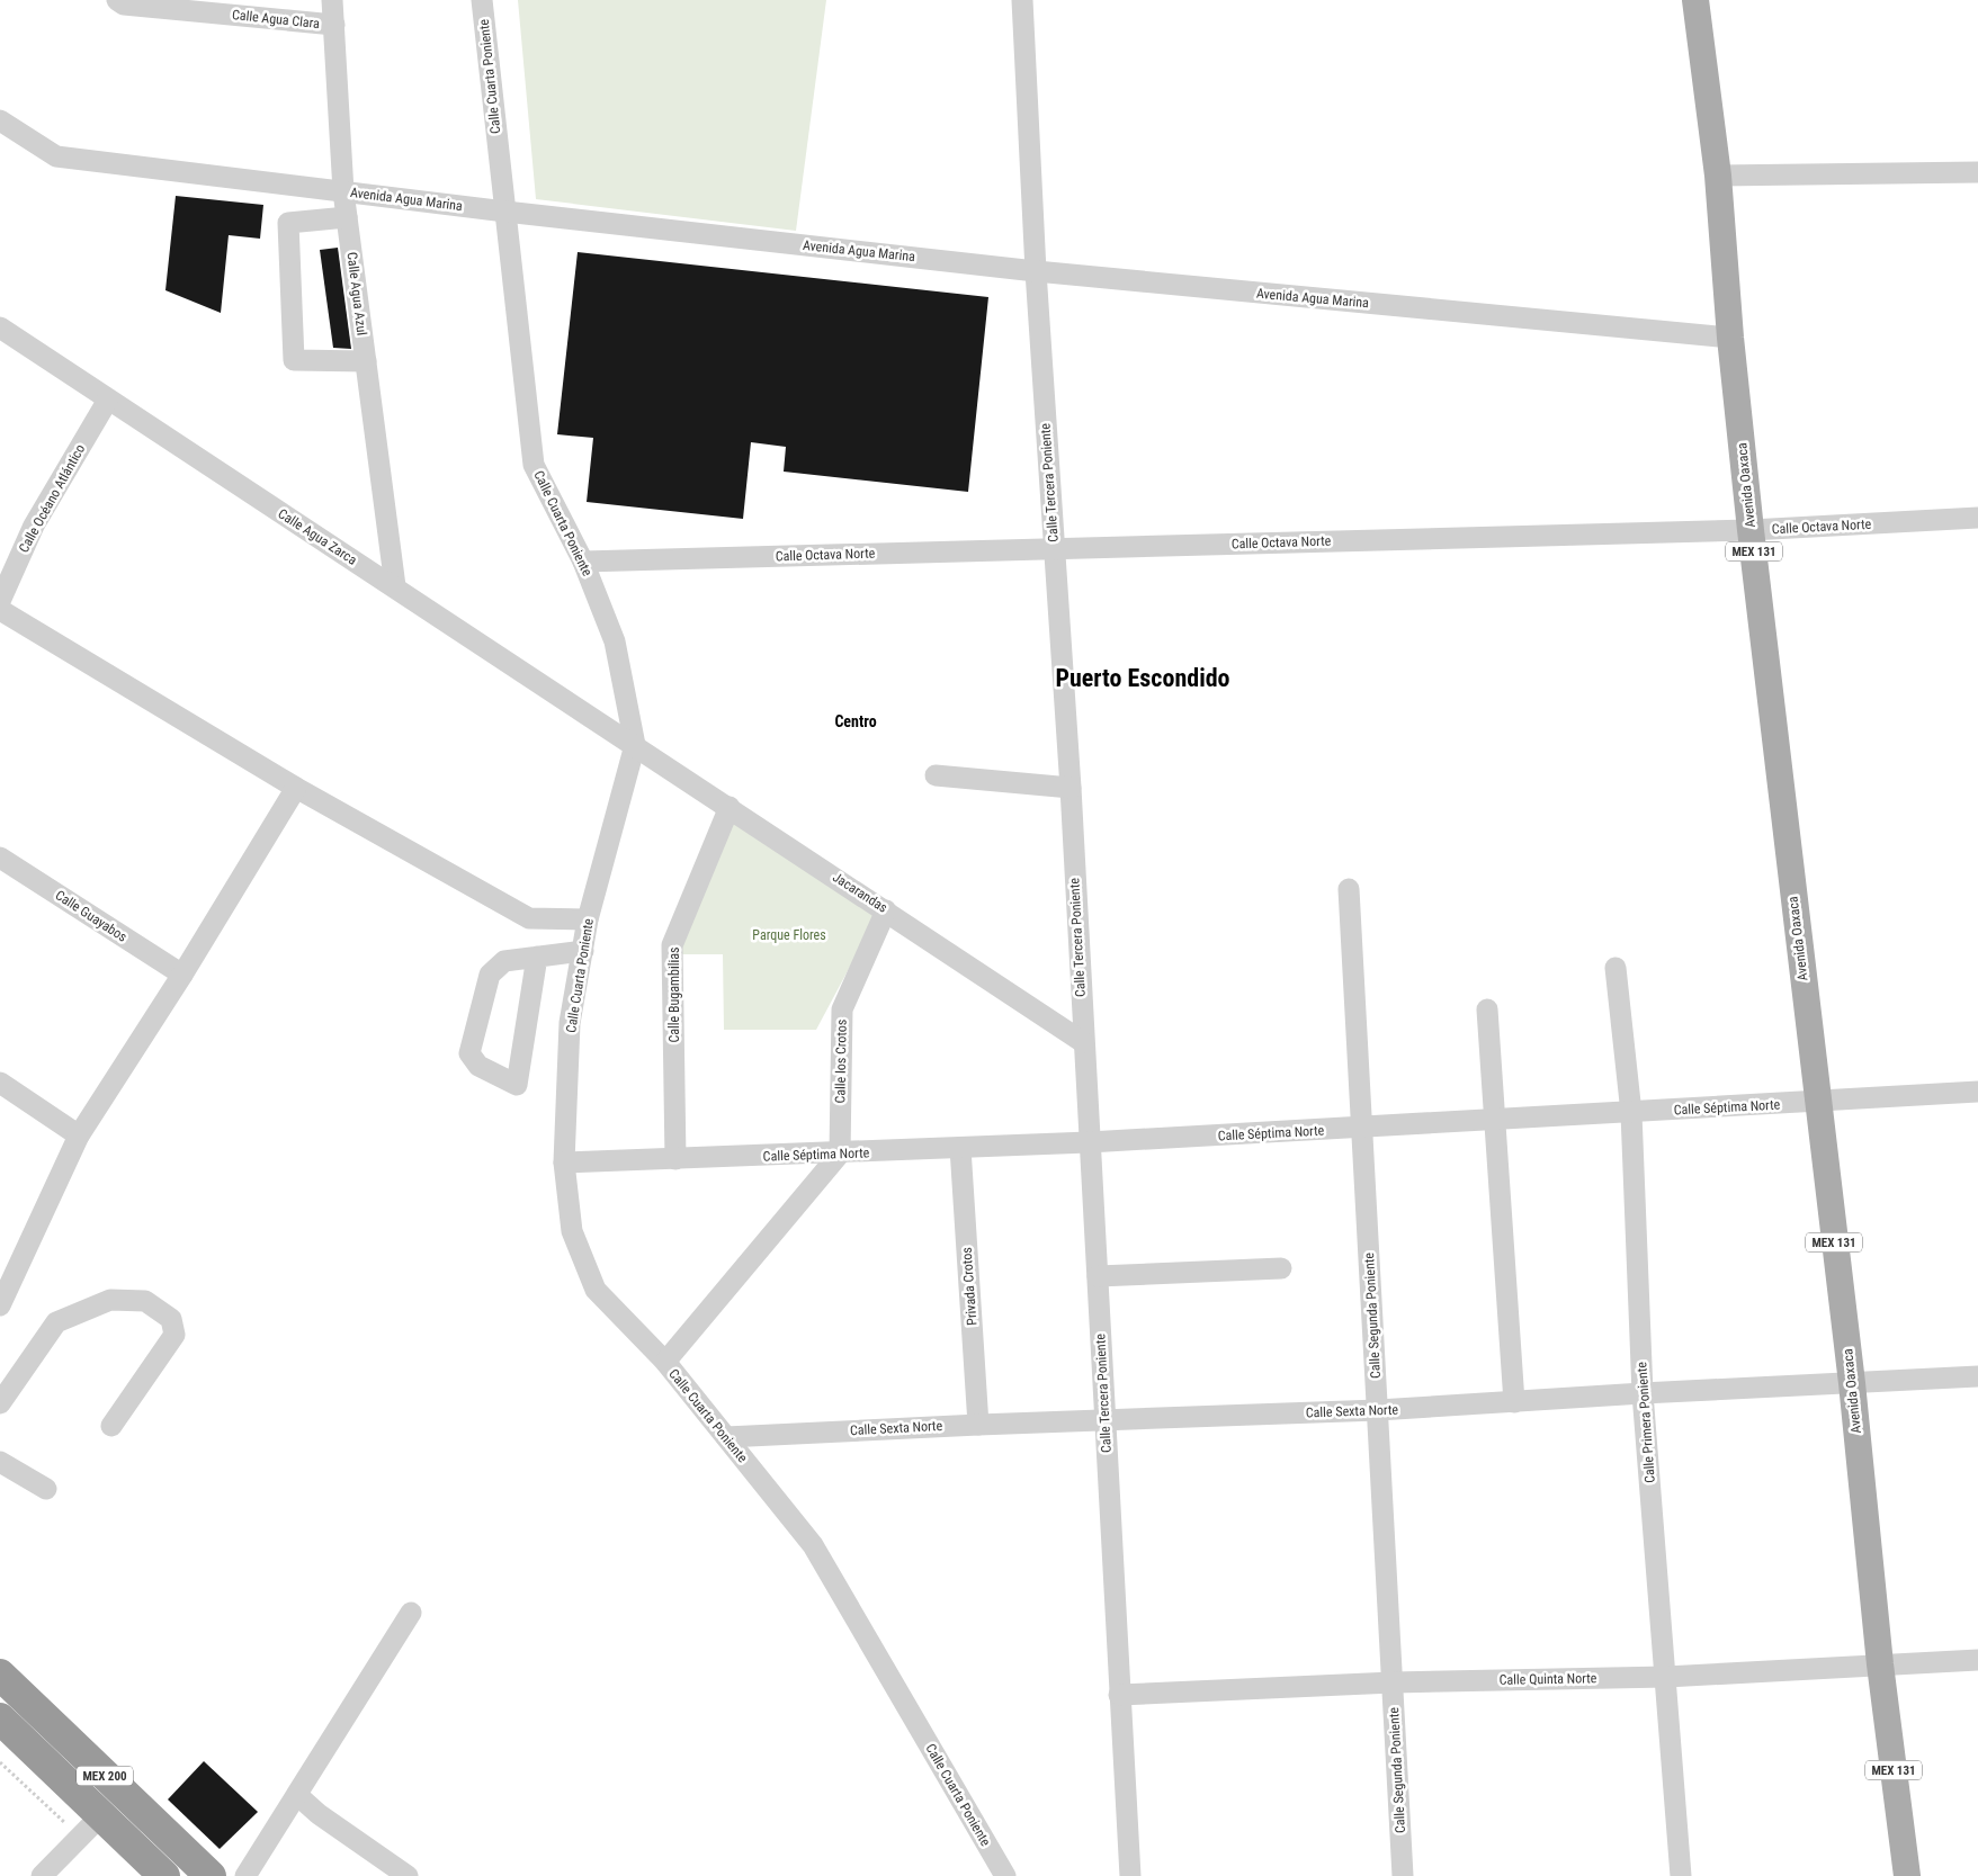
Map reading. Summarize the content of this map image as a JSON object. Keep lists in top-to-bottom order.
{
  "streets": {
    "highway": ["MEX 200"],
    "main road": ["Avenida Oaxaca", "MEX 131"],
    "street": [
      "Calle Agua Clara",
      "Calle Cuarta Poniente",
      "Avenida Agua Marina",
      "Calle Agua Azul",
      "Calle Tercera Poniente",
      "Calle Océano Atlántico",
      "Calle Octava Norte",
      "Calle Agua Zarca",
      "Jacarandas",
      "Calle Guayabos",
      "Calle Bugambilias",
      "Calle los Crotos",
      "Calle Séptima Norte",
      "Privada Crotos",
      "Calle Segunda Poniente",
      "Calle Sexta Norte",
      "Calle Primera Poniente",
      "Calle Quinta Norte"
    ]
  },
  "crossings": [
    ["Calle Agua Clara", "Calle Agua Azul"],
    ["Calle Cuarta Poniente", "Avenida Agua Marina"],
    ["Calle Cuarta Poniente", "Calle Octava Norte"],
    ["Calle Cuarta Poniente", "Calle Agua Zarca"],
    ["Calle Cuarta Poniente", "Jacarandas"],
    ["Calle Cuarta Poniente", "Calle Séptima Norte"],
    ["Calle Cuarta Poniente", "Calle Sexta Norte"],
    ["Avenida Agua Marina", "Calle Agua Azul"],
    ["Avenida Agua Marina", "Calle Tercera Poniente"],
    ["Avenida Agua Marina", "Avenida Oaxaca"],
    ["Calle Agua Azul", "Calle Agua Zarca"],
    ["Calle Tercera Poniente", "Calle Octava Norte"],
    ["Calle Tercera Poniente", "Jacarandas"],
    ["Calle Tercera Poniente", "Calle Séptima Norte"],
    ["Calle Tercera Poniente", "Calle Sexta Norte"],
    ["Calle Tercera Poniente", "Calle Quinta Norte"],
    ["Avenida Oaxaca", "Calle Octava Norte"],
    ["Avenida Oaxaca", "Calle Séptima Norte"],
    ["Avenida Oaxaca", "Calle Sexta Norte"],
    ["Avenida Oaxaca", "Calle Quinta Norte"],
    ["Calle Océano Atlántico", "Calle Agua Zarca"],
    ["Calle Agua Zarca", "Jacarandas"],
    ["Jacarandas", "Calle Bugambilias"],
    ["Jacarandas", "Calle los Crotos"],
    ["Calle Bugambilias", "Calle Séptima Norte"],
    ["Calle los Crotos", "Calle Séptima Norte"],
    ["Calle Séptima Norte", "Privada Crotos"],
    ["Calle Séptima Norte", "Calle Segunda Poniente"],
    ["Calle Séptima Norte", "Calle Primera Poniente"],
    ["Privada Crotos", "Calle Sexta Norte"],
    ["Calle Segunda Poniente", "Calle Sexta Norte"],
    ["Calle Segunda Poniente", "Calle Quinta Norte"],
    ["Calle Sexta Norte", "Calle Primera Poniente"],
    ["Calle Primera Poniente", "Calle Quinta Norte"]
  ],
  "districts": ["Puerto Escondido", "Centro"],
  "parks": ["Parque Flores"]
}
